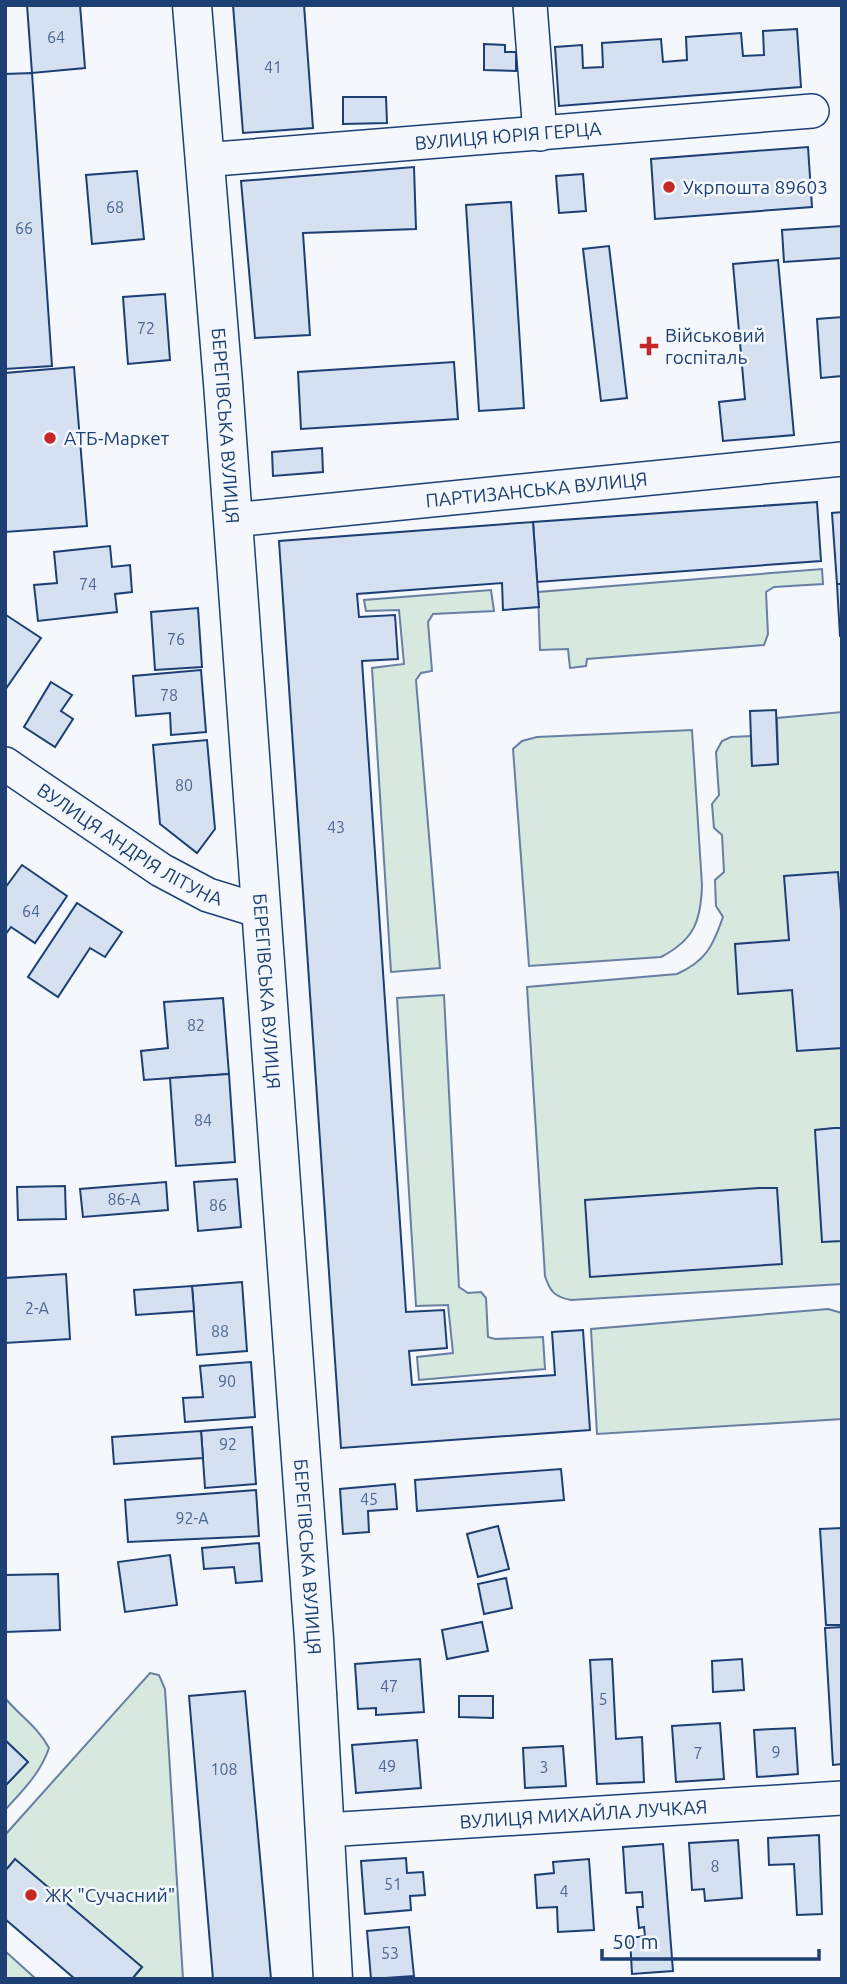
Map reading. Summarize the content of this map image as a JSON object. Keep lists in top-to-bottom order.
{
  "streets": {
    "main road": ["БЕРЕГІВСЬКА ВУЛИЦЯ"],
    "street": [
      "ВУЛИЦЯ ЮРІЯ ГЕРЦА",
      "ПАРТИЗАНСЬКА ВУЛИЦЯ",
      "ВУЛИЦЯ АНДРІЯ ЛІТУНА",
      "ВУЛИЦЯ МИХАЙЛА ЛУЧКАЯ"
    ]
  },
  "crossings": [
    ["ВУЛИЦЯ ЮРІЯ ГЕРЦА", "БЕРЕГІВСЬКА ВУЛИЦЯ"],
    ["БЕРЕГІВСЬКА ВУЛИЦЯ", "ПАРТИЗАНСЬКА ВУЛИЦЯ"],
    ["БЕРЕГІВСЬКА ВУЛИЦЯ", "ВУЛИЦЯ АНДРІЯ ЛІТУНА"],
    ["БЕРЕГІВСЬКА ВУЛИЦЯ", "ВУЛИЦЯ МИХАЙЛА ЛУЧКАЯ"]
  ],
  "places": {
    "other": ["Укрпошта 89603", "АТБ-Маркет", "ЖК \"Сучасний\""],
    "health": ["Військовий госпіталь"]
  },
  "house_numbers": [
    "64",
    "41",
    "68",
    "66",
    "72",
    "74",
    "76",
    "78",
    "80",
    "43",
    "64",
    "82",
    "84",
    "86-А",
    "86",
    "2-А",
    "88",
    "90",
    "92",
    "45",
    "92-А",
    "47",
    "5",
    "9",
    "7",
    "49",
    "3",
    "108",
    "8",
    "51",
    "4",
    "53"
  ],
  "scale_bar": "50 m"
}
